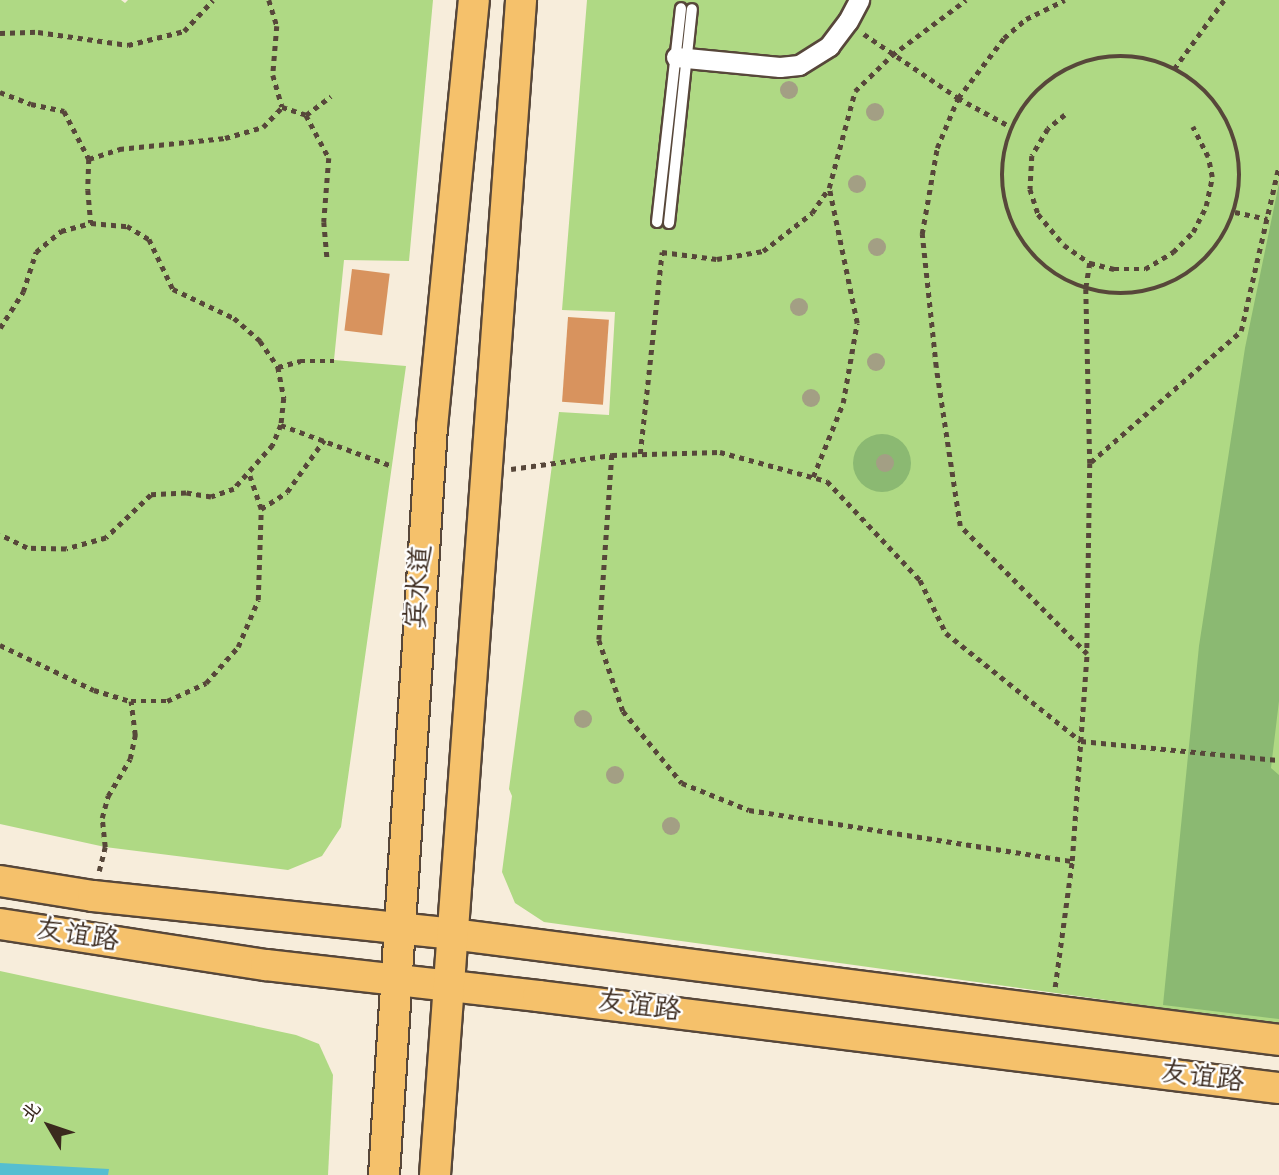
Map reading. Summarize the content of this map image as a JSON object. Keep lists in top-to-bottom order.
{
  "streets": {
    "main road": ["宾水道", "友谊路"]
  },
  "crossings": [
    ["宾水道", "友谊路"]
  ],
  "north": "top left"
}
